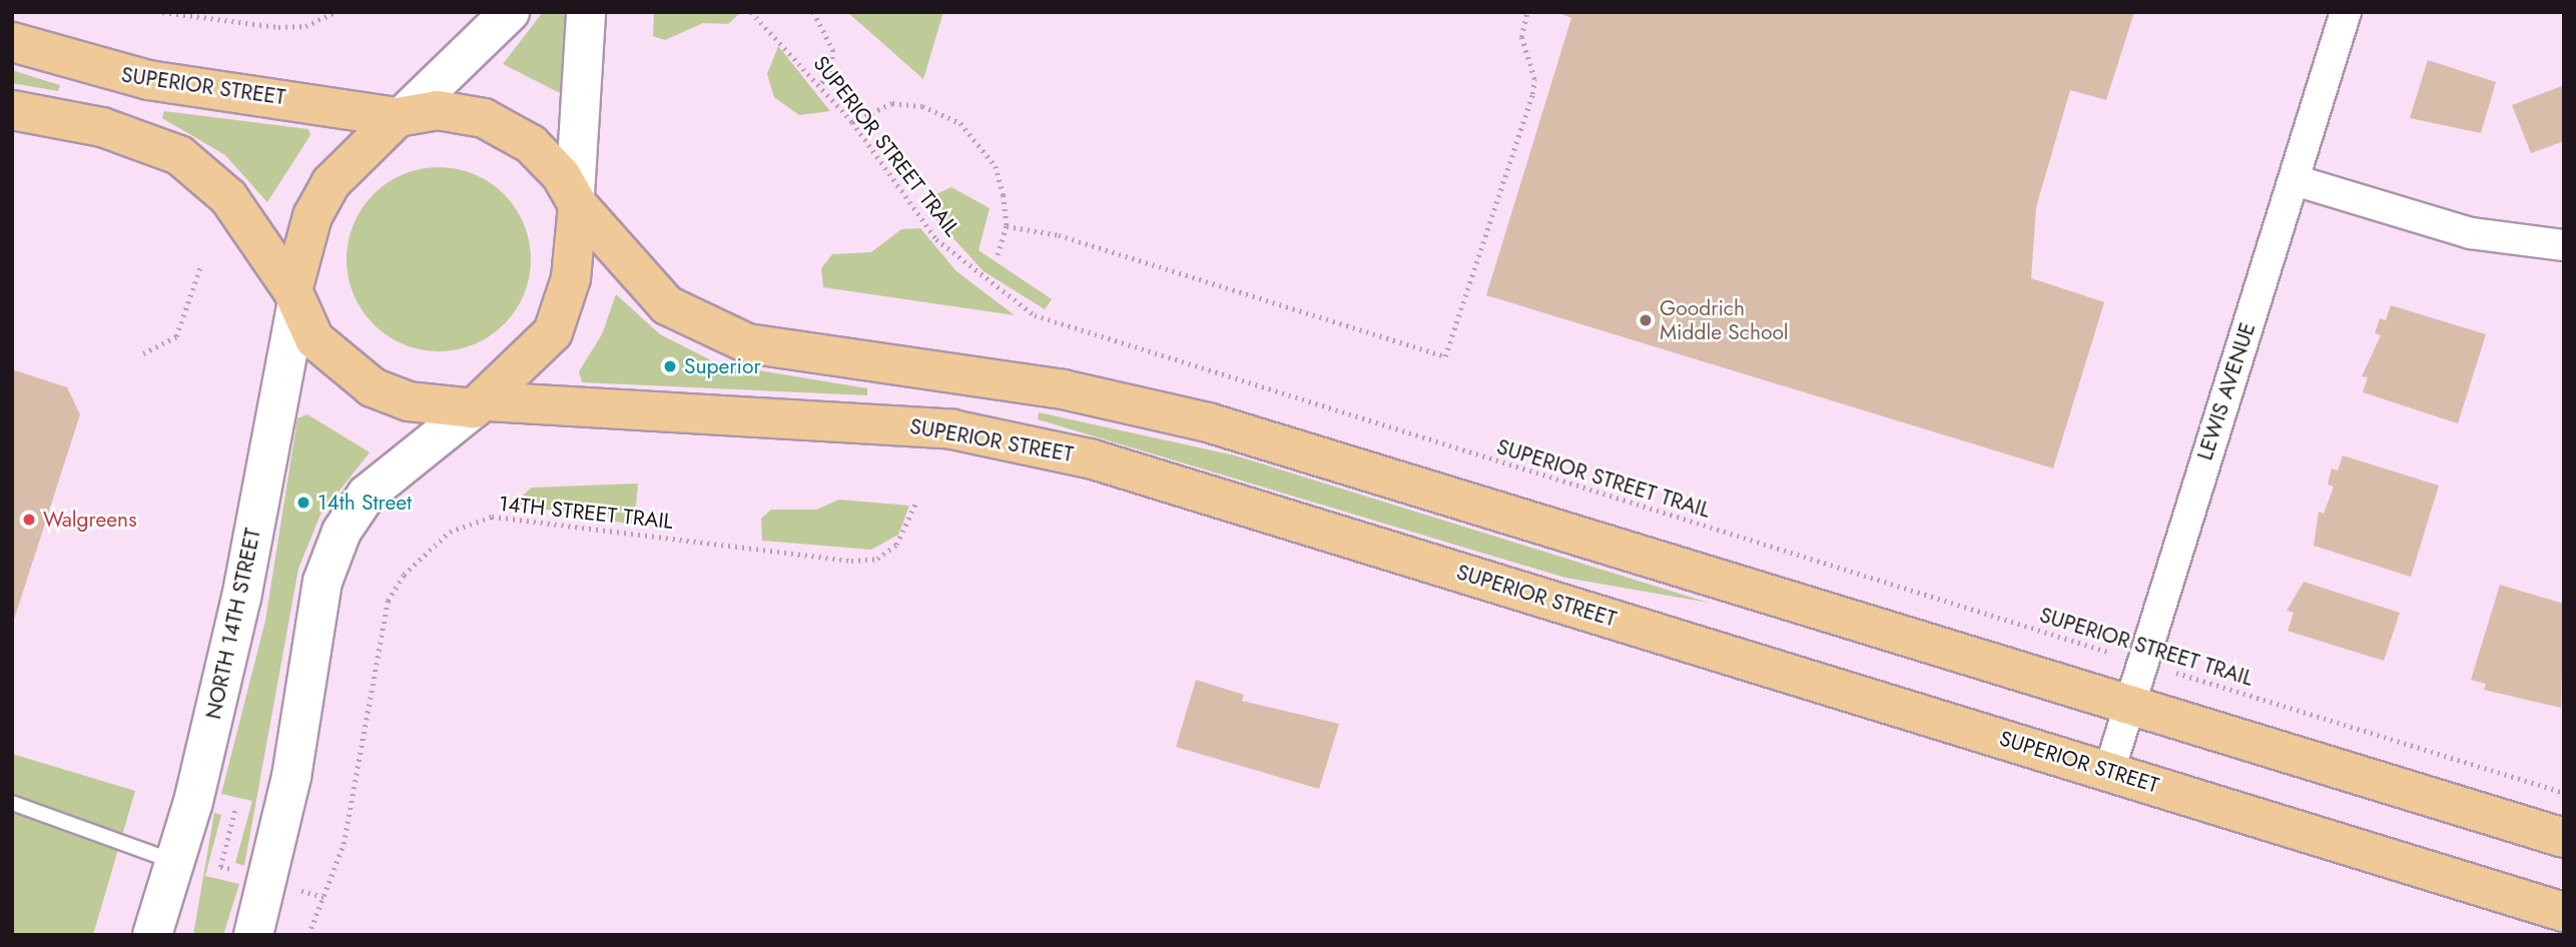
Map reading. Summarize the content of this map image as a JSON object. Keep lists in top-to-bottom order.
{
  "streets": {
    "main road": ["SUPERIOR STREET", "NORTH 14TH STREET"],
    "street": ["LEWIS AVENUE"],
    "path": ["SUPERIOR STREET TRAIL", "14TH STREET TRAIL"]
  },
  "crossings": [
    ["SUPERIOR STREET", "LEWIS AVENUE"],
    ["SUPERIOR STREET", "NORTH 14TH STREET"],
    ["SUPERIOR STREET TRAIL", "LEWIS AVENUE"]
  ],
  "places": [
    "Goodrich Middle School",
    "Superior",
    "14th Street",
    "Walgreens"
  ]
}
